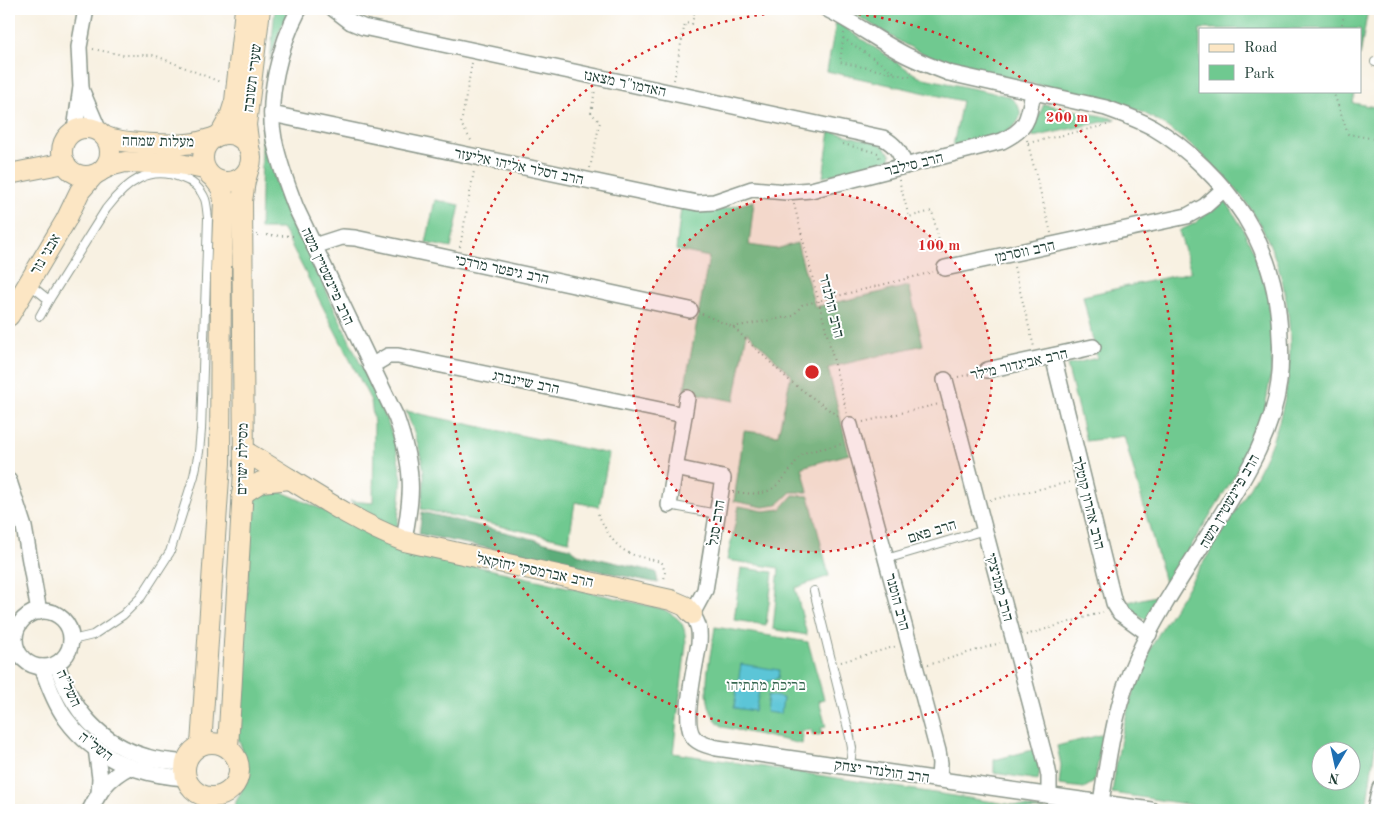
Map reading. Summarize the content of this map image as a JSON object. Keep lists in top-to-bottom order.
{
  "streets": {
    "street": [
      "שערי תשובה",
      "האדמו\"ר מצאנז",
      "מעלות שמחה",
      "הרב סילבר",
      "הרב דסלר אליהו אליעזר",
      "הרב ווסרמן",
      "אבני נזר",
      "הרב גיפטר מרדכי",
      "הרב פיינשטיין משה",
      "הרב אביגדור מילר",
      "הרב שיינברג",
      "מסילת ישרים",
      "הרב אהרון קוטלר",
      "הרב סגל",
      "הרב אברמסקי יחזקאל",
      "הרב קמניצקי",
      "הרב הוטנר",
      "השל”ה",
      "השל\"ה",
      "הרב הולנדר יצחק"
    ],
    "lane": ["הרב פאם"],
    "path": ["הרב הולנדר"]
  },
  "crossings": [
    ["שערי תשובה", "מעלות שמחה"],
    ["שערי תשובה", "מסילת ישרים"],
    ["האדמו\"ר מצאנז", "הרב סילבר"],
    ["מעלות שמחה", "אבני נזר"],
    ["מעלות שמחה", "מסילת ישרים"],
    ["הרב סילבר", "הרב דסלר אליהו אליעזר"],
    ["הרב סילבר", "הרב הולנדר"],
    ["הרב דסלר אליהו אליעזר", "הרב פיינשטיין משה"],
    ["הרב ווסרמן", "הרב פיינשטיין משה"],
    ["הרב גיפטר מרדכי", "הרב פיינשטיין משה"],
    ["הרב פיינשטיין משה", "הרב שיינברג"],
    ["הרב פיינשטיין משה", "הרב אהרון קוטלר"],
    ["הרב פיינשטיין משה", "הרב אברמסקי יחזקאל"],
    ["הרב פיינשטיין משה", "הרב הולנדר יצחק"],
    ["הרב הולנדר", "הרב הוטנר"],
    ["הרב אביגדור מילר", "הרב אהרון קוטלר"],
    ["הרב אביגדור מילר", "הרב קמניצקי"],
    ["מסילת ישרים", "הרב אברמסקי יחזקאל"],
    ["מסילת ישרים", "השל”ה"],
    ["מסילת ישרים", "השל\"ה"],
    ["הרב סגל", "הרב אברמסקי יחזקאל"],
    ["הרב סגל", "הרב הולנדר יצחק"],
    ["הרב פאם", "הרב קמניצקי"],
    ["הרב פאם", "הרב הוטנר"],
    ["הרב אברמסקי יחזקאל", "הרב הולנדר יצחק"],
    ["הרב קמניצקי", "הרב הולנדר יצחק"],
    ["הרב הוטנר", "הרב הולנדר יצחק"],
    ["השל”ה", "השל\"ה"]
  ],
  "parks": ["בריכת מתתיהו"],
  "legend": ["Road", "Park"],
  "north": "bottom",
  "rings": ["200 m", "100 m"]
}
